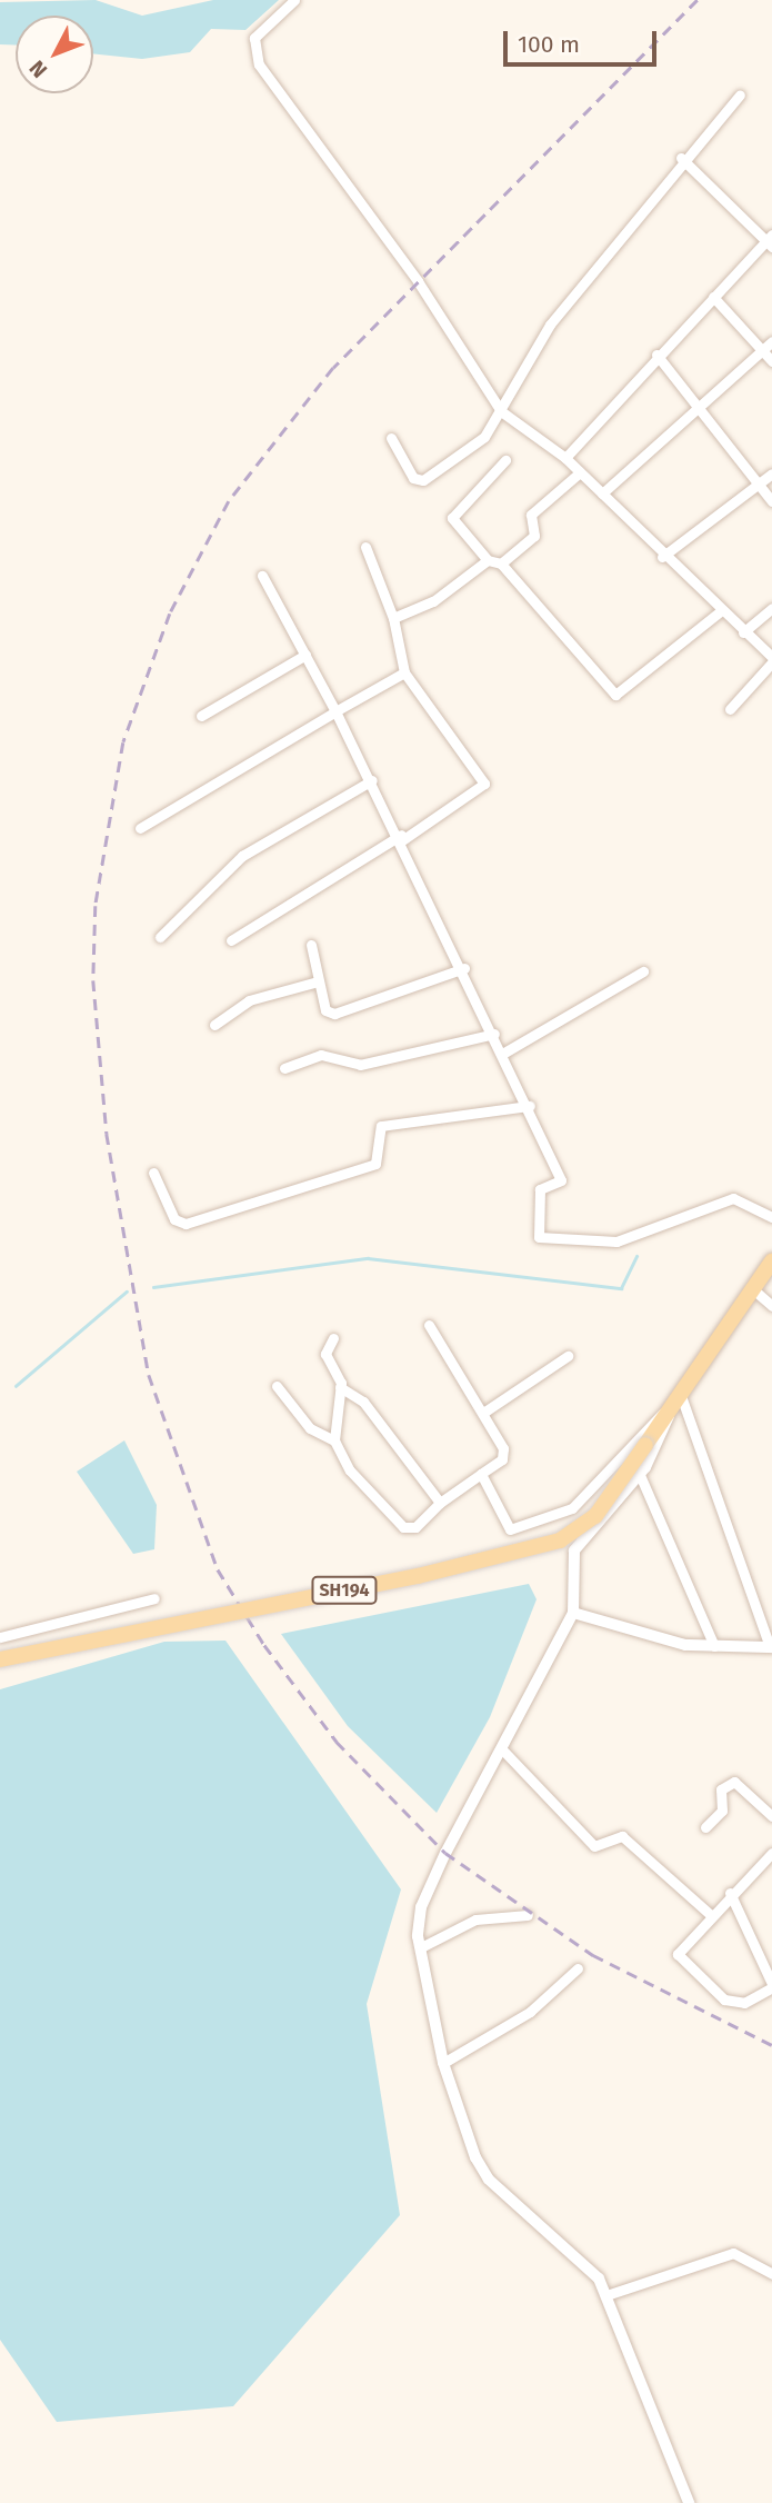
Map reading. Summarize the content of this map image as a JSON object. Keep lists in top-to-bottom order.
{
  "streets": {
    "main road": ["SH194"]
  },
  "scale_bar": "100 m",
  "north": "bottom left"
}
